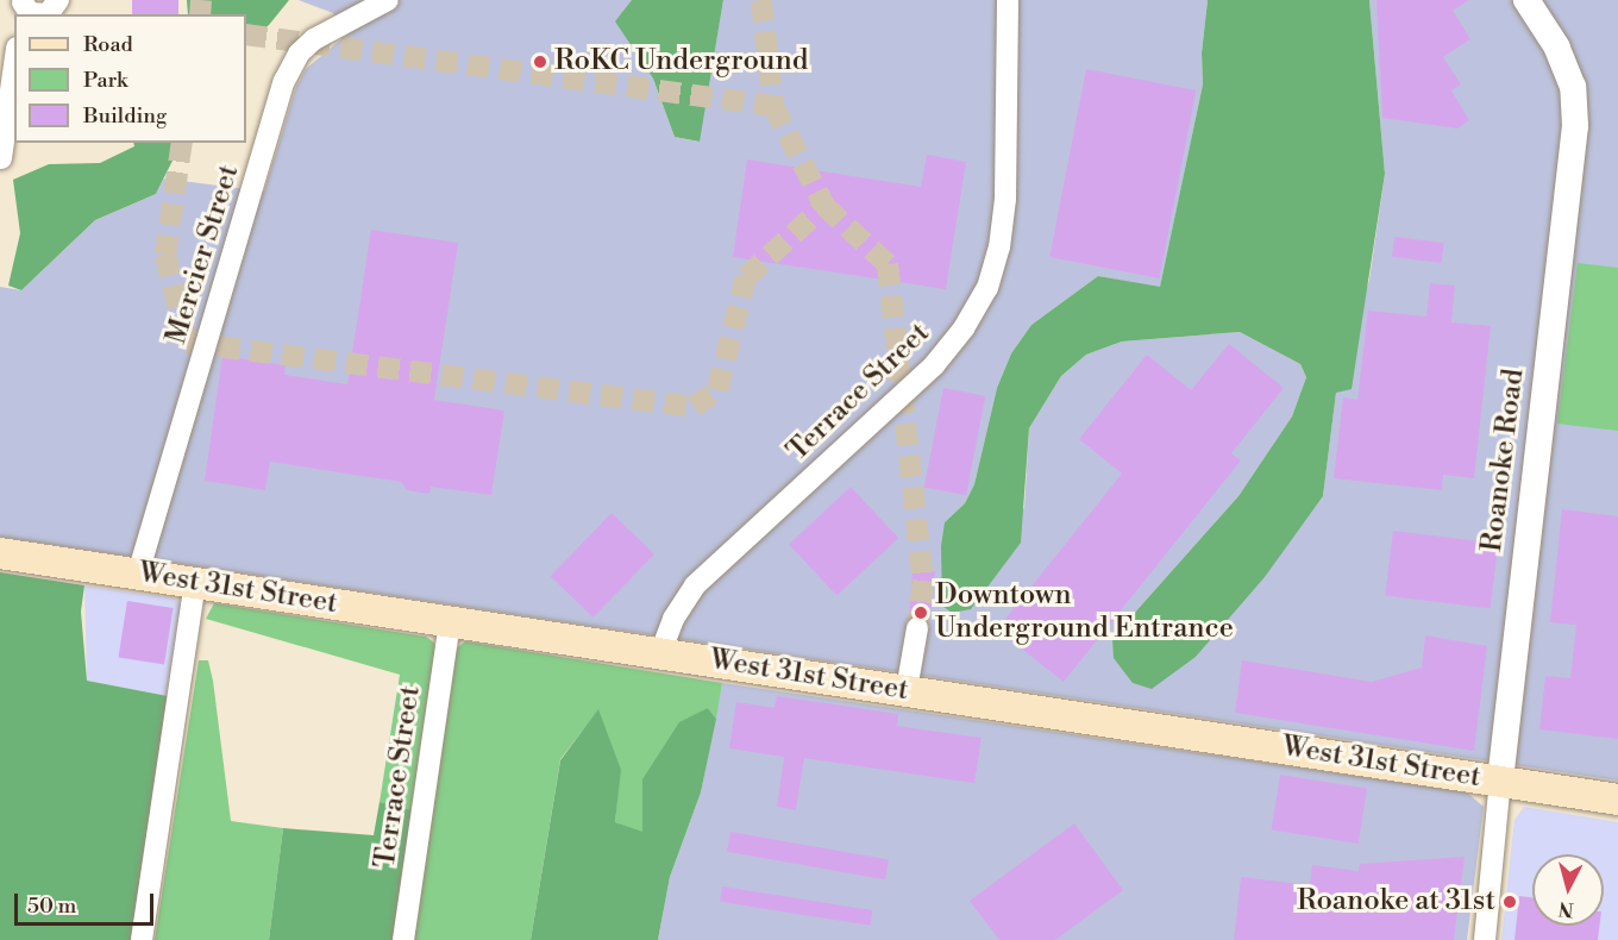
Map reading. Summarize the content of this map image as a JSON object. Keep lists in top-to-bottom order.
{
  "streets": {
    "main road": ["West 31st Street"],
    "street": ["Mercier Street", "Terrace Street", "Roanoke Road"]
  },
  "crossings": [
    ["Mercier Street", "West 31st Street"],
    ["Terrace Street", "West 31st Street"],
    ["Roanoke Road", "West 31st Street"]
  ],
  "places": ["RoKC Underground", "Downtown Underground Entrance", "Roanoke at 31st"],
  "legend": ["Road", "Park", "Building"],
  "scale_bar": "50 m",
  "north": "bottom"
}
